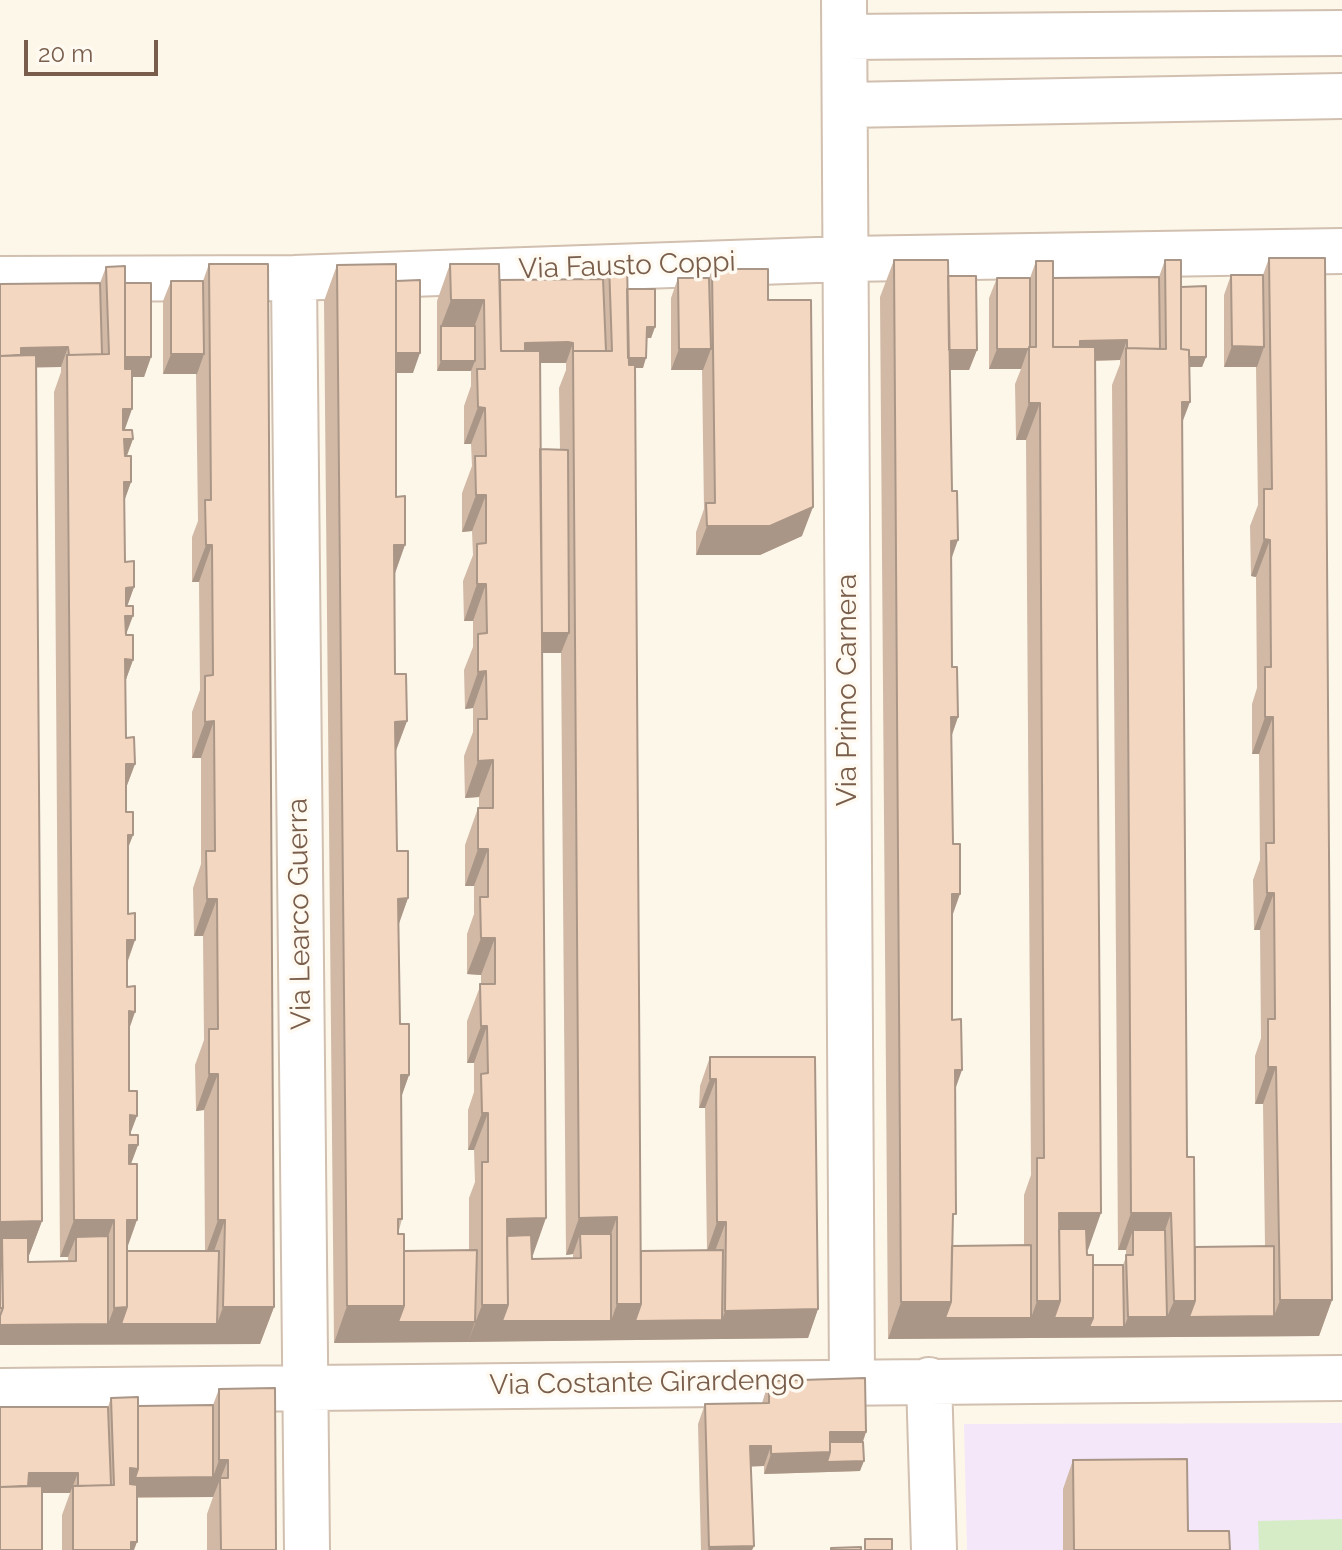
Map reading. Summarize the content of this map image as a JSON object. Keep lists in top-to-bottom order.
{
  "streets": {
    "street": [
      "Via Fausto Coppi",
      "Via Primo Carnera",
      "Via Learco Guerra",
      "Via Costante Girardengo"
    ]
  },
  "crossings": [
    ["Via Fausto Coppi", "Via Primo Carnera"],
    ["Via Fausto Coppi", "Via Learco Guerra"],
    ["Via Primo Carnera", "Via Costante Girardengo"],
    ["Via Learco Guerra", "Via Costante Girardengo"]
  ],
  "scale_bar": "20 m"
}
